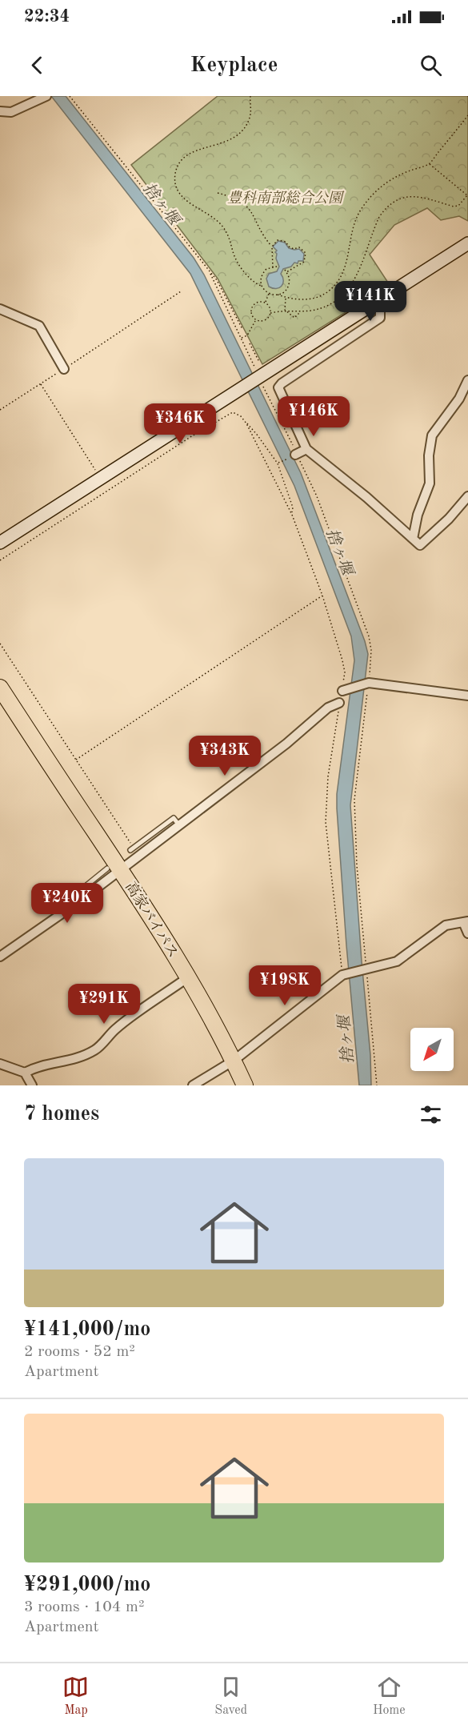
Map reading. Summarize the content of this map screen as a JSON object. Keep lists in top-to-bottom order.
{
  "streets": {
    "highway": ["高家バイパス"]
  },
  "water": ["捨ヶ堰"],
  "parks": ["豊科南部総合公園"],
  "north": "bottom left",
  "page": {
    "status": "22:34",
    "header": "Keyplace",
    "price": [
      "¥141K",
      "¥146K",
      "¥346K",
      "¥343K",
      "¥240K",
      "¥198K",
      "¥291K"
    ],
    "heading": "7 homes",
    "list": [
      {
        "name": "¥141,000/mo",
        "note": "2 rooms · 52 m² · Apartment"
      },
      {
        "name": "¥291,000/mo",
        "note": "3 rooms · 104 m² · Apartment"
      }
    ],
    "tabs": ["Map", "Saved", "Home"]
  }
}
